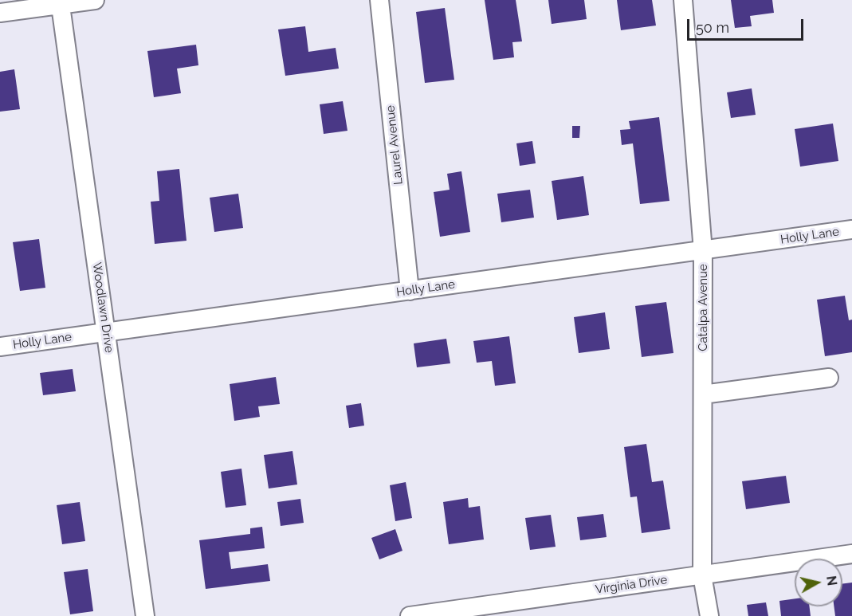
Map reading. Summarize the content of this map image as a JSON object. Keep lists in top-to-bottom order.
{
  "streets": {
    "street": [
      "Laurel Avenue",
      "Holly Lane",
      "Woodlawn Drive",
      "Catalpa Avenue",
      "Virginia Drive"
    ]
  },
  "crossings": [
    ["Laurel Avenue", "Holly Lane"],
    ["Holly Lane", "Woodlawn Drive"],
    ["Holly Lane", "Catalpa Avenue"],
    ["Catalpa Avenue", "Virginia Drive"]
  ],
  "scale_bar": "50 m",
  "north": "right"
}
